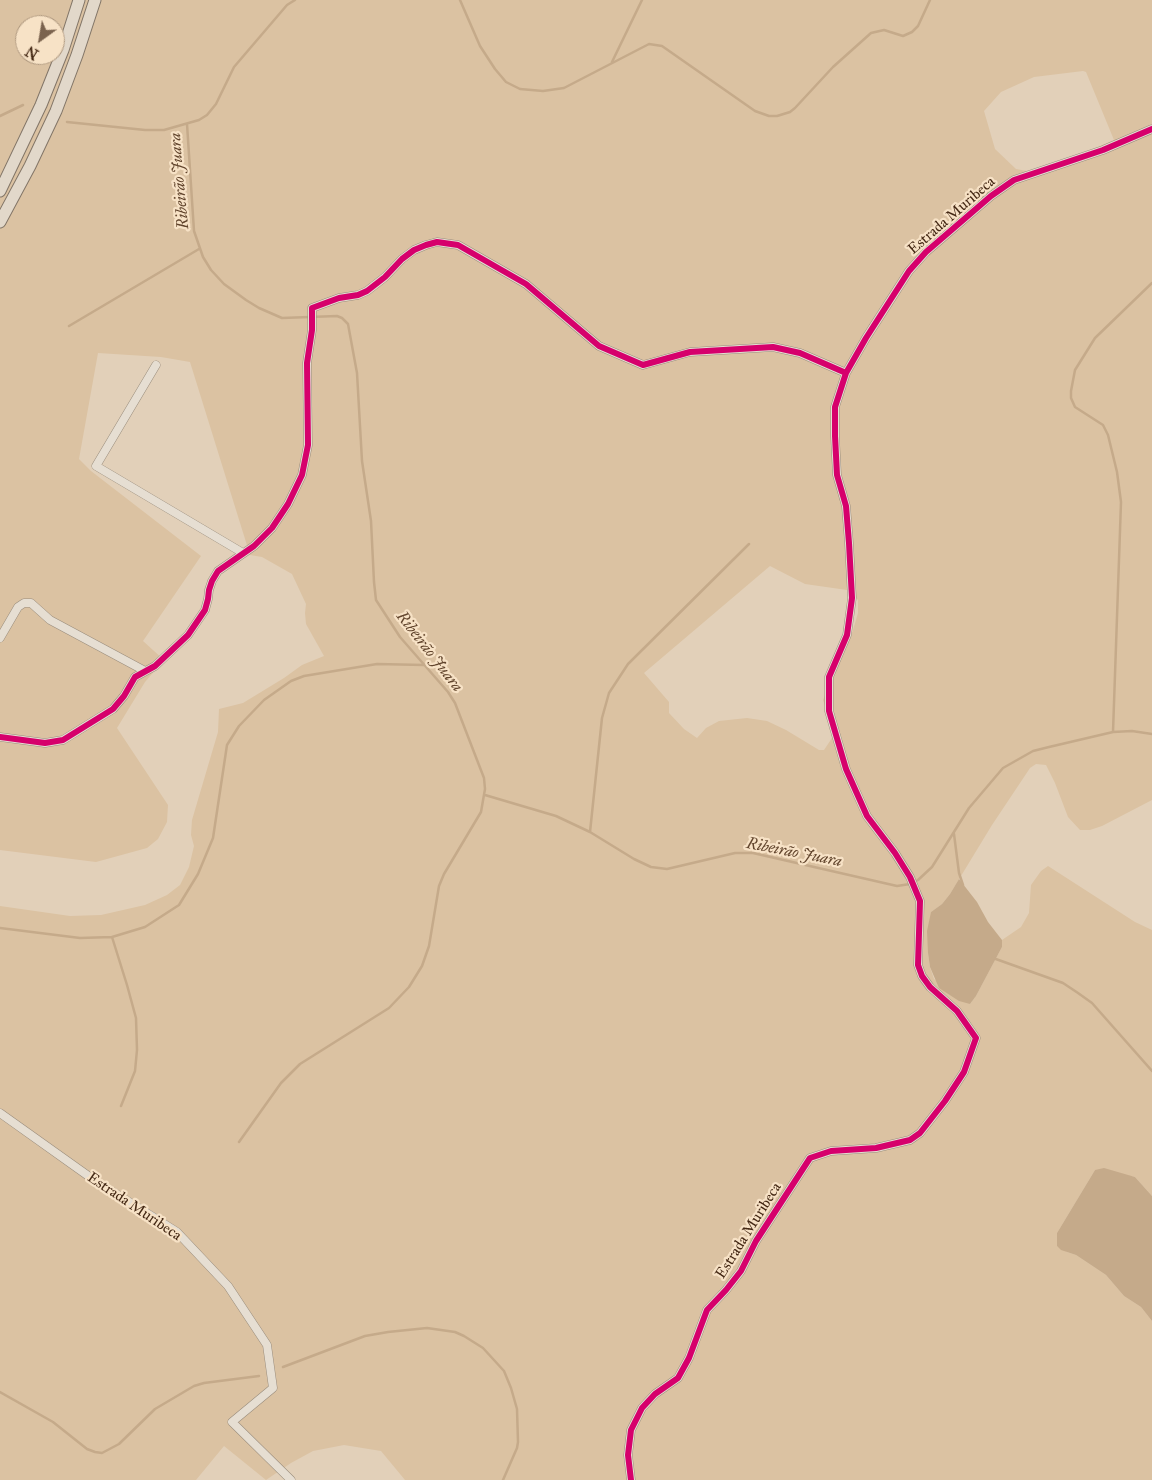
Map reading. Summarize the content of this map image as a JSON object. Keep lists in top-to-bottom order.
{
  "streets": {
    "street": ["Estrada Muribeca"]
  },
  "water": ["Ribeirão Juara"],
  "north": "bottom left"
}
